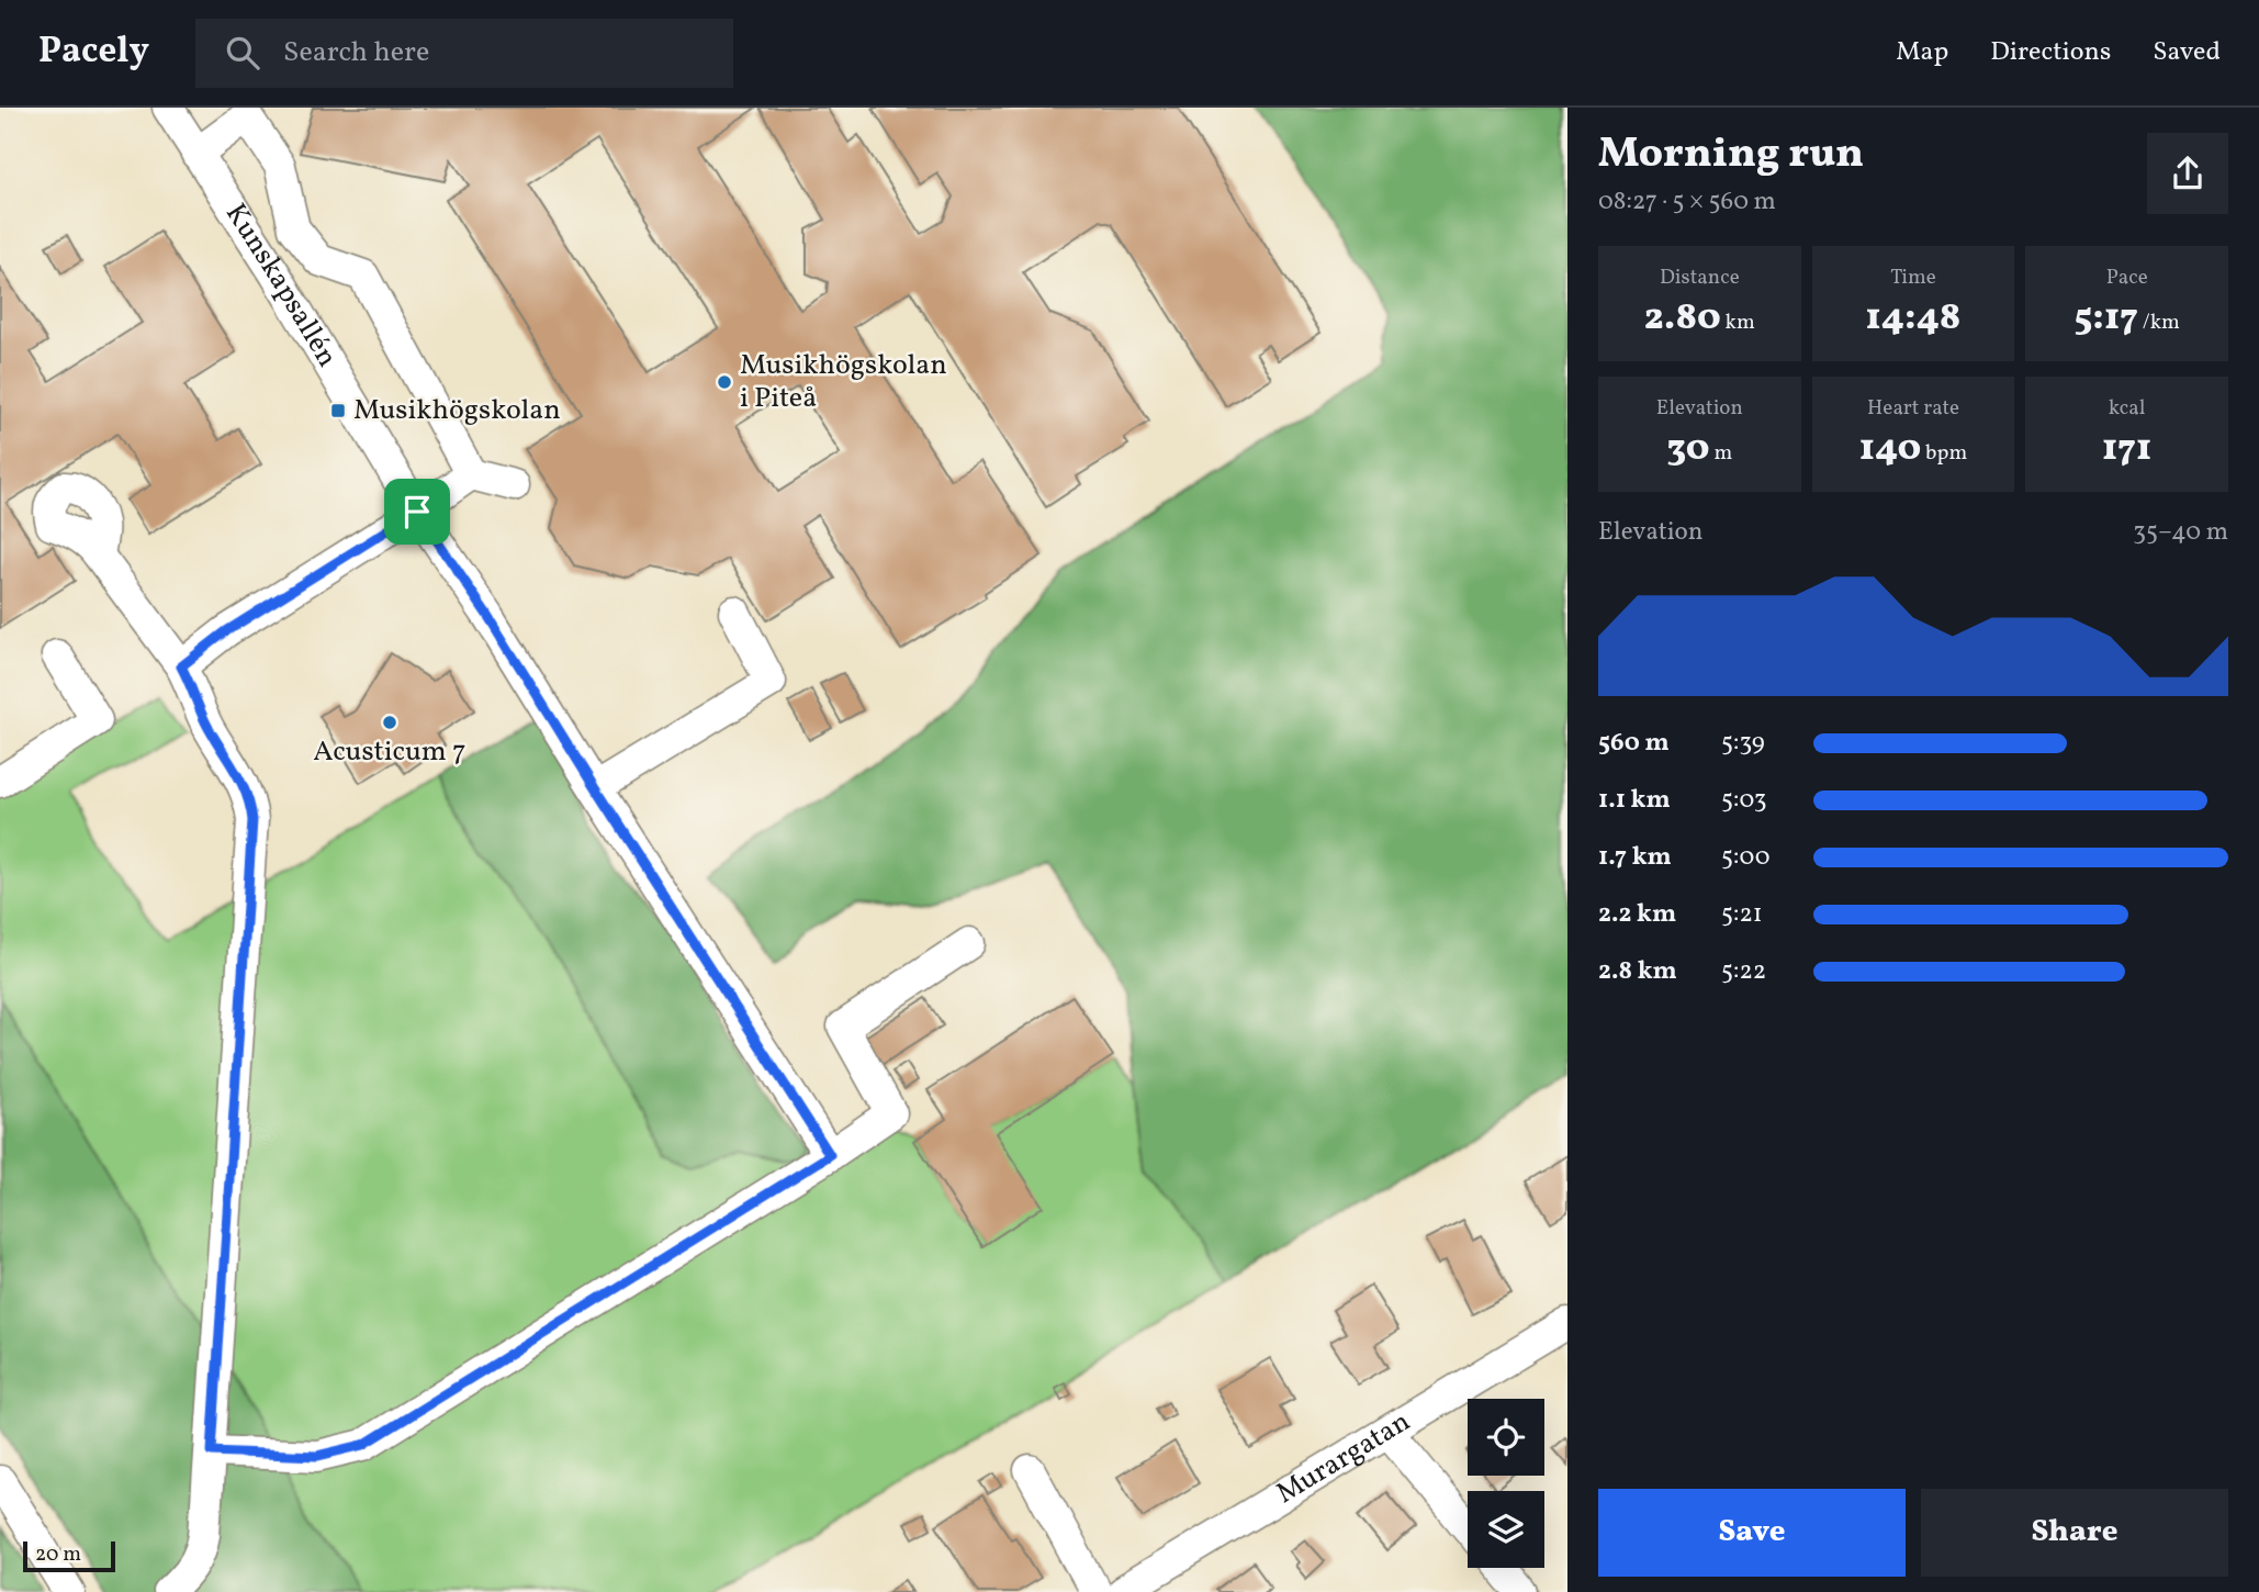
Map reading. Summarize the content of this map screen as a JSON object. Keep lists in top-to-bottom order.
{
  "streets": {
    "street": ["Kunskapsallén", "Murargatan"]
  },
  "places": {
    "other": ["Musikhögskolan i Piteå", "Acusticum 7"],
    "transit": ["Musikhögskolan"]
  },
  "scale_bar": "20 m",
  "page": {
    "header": "Pacely",
    "search": "Search here",
    "nav": ["Map", "Directions", "Saved"],
    "heading": ["Morning run", "08:27 · 5 × 560 m"],
    "stats": [
      ["Distance", "2.80 km"],
      ["Time", "14:48"],
      ["Pace", "5:17 /km"],
      ["Elevation", "30 m"],
      ["Heart rate", "140 bpm"],
      ["kcal", "171"]
    ],
    "chart": ["Elevation", "35–40 m"],
    "list": [
      {
        "name": "560 m",
        "note": "5:39"
      },
      {
        "name": "1.1 km",
        "note": "5:03"
      },
      {
        "name": "1.7 km",
        "note": "5:00"
      },
      {
        "name": "2.2 km",
        "note": "5:21"
      },
      {
        "name": "2.8 km",
        "note": "5:22"
      }
    ],
    "buttons": ["Save", "Share"],
    "scale": "20 m"
  }
}
